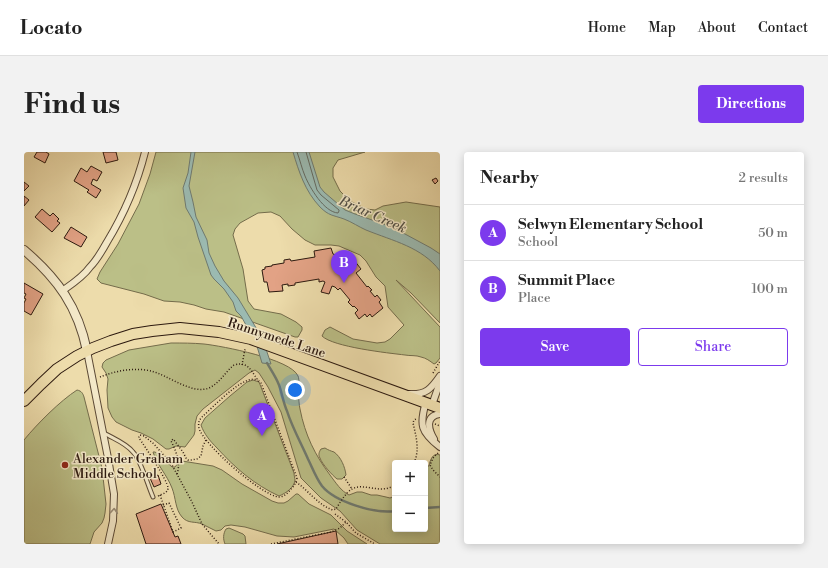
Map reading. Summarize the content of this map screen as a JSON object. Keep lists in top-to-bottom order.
{
  "streets": {
    "main road": ["Runnymede Lane"]
  },
  "water": ["Briar Creek"],
  "places": ["Alexander Graham Middle School"],
  "page": {
    "header": "Locato",
    "nav": [
      "Home",
      "Map",
      "About",
      "Contact"
    ],
    "buttons": [
      "Directions",
      ["Save", "Share"]
    ],
    "title": "Find us",
    "heading": ["Nearby", "2 results"],
    "list": [
      {
        "mark": "A",
        "name": "Selwyn Elementary School",
        "note": "School",
        "value": "50 m"
      },
      {
        "mark": "B",
        "name": "Summit Place",
        "note": "Place",
        "value": "100 m"
      }
    ],
    "pins": ["B", "A"],
    "map_buttons": ["+", "−"]
  }
}
